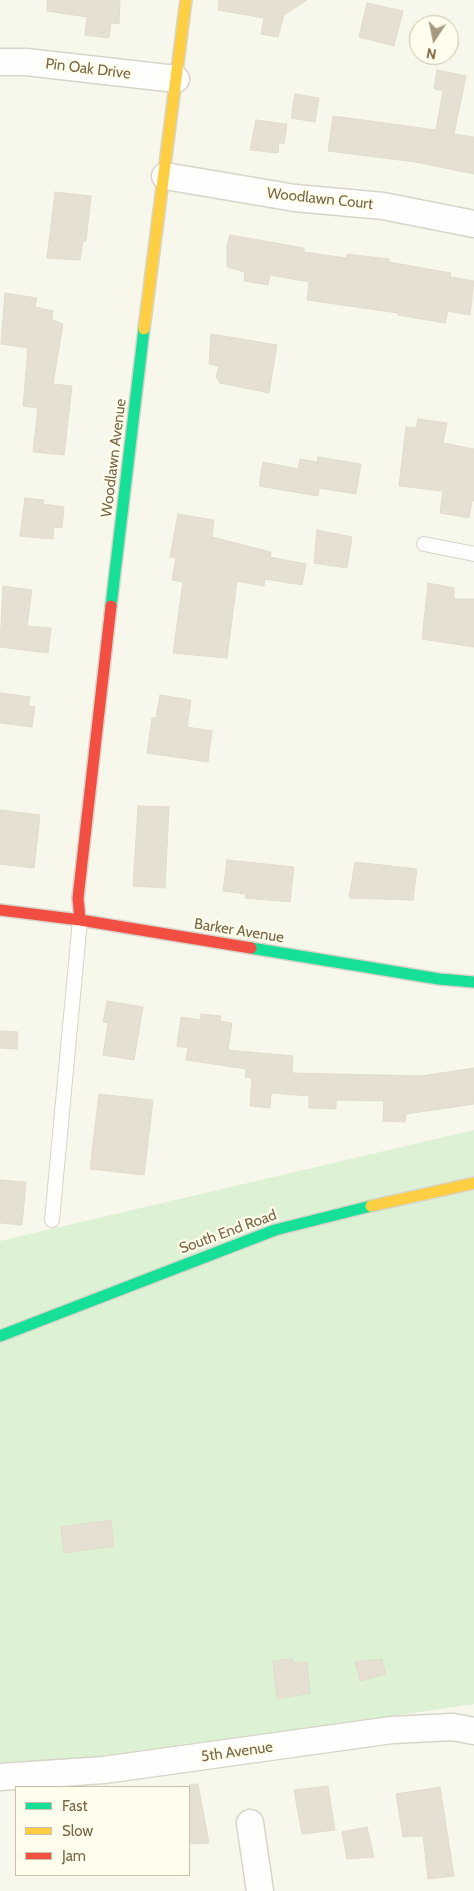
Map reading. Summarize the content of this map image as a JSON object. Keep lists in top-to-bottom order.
{
  "streets": {
    "street": [
      "Pin Oak Drive",
      "Woodlawn Court",
      "Woodlawn Avenue",
      "Barker Avenue",
      "South End Road",
      "5th Avenue"
    ]
  },
  "crossings": [
    ["Pin Oak Drive", "Woodlawn Avenue"],
    ["Woodlawn Court", "Woodlawn Avenue"],
    ["Woodlawn Avenue", "Barker Avenue"]
  ],
  "legend": ["Fast", "Slow", "Jam"],
  "north": "bottom"
}
